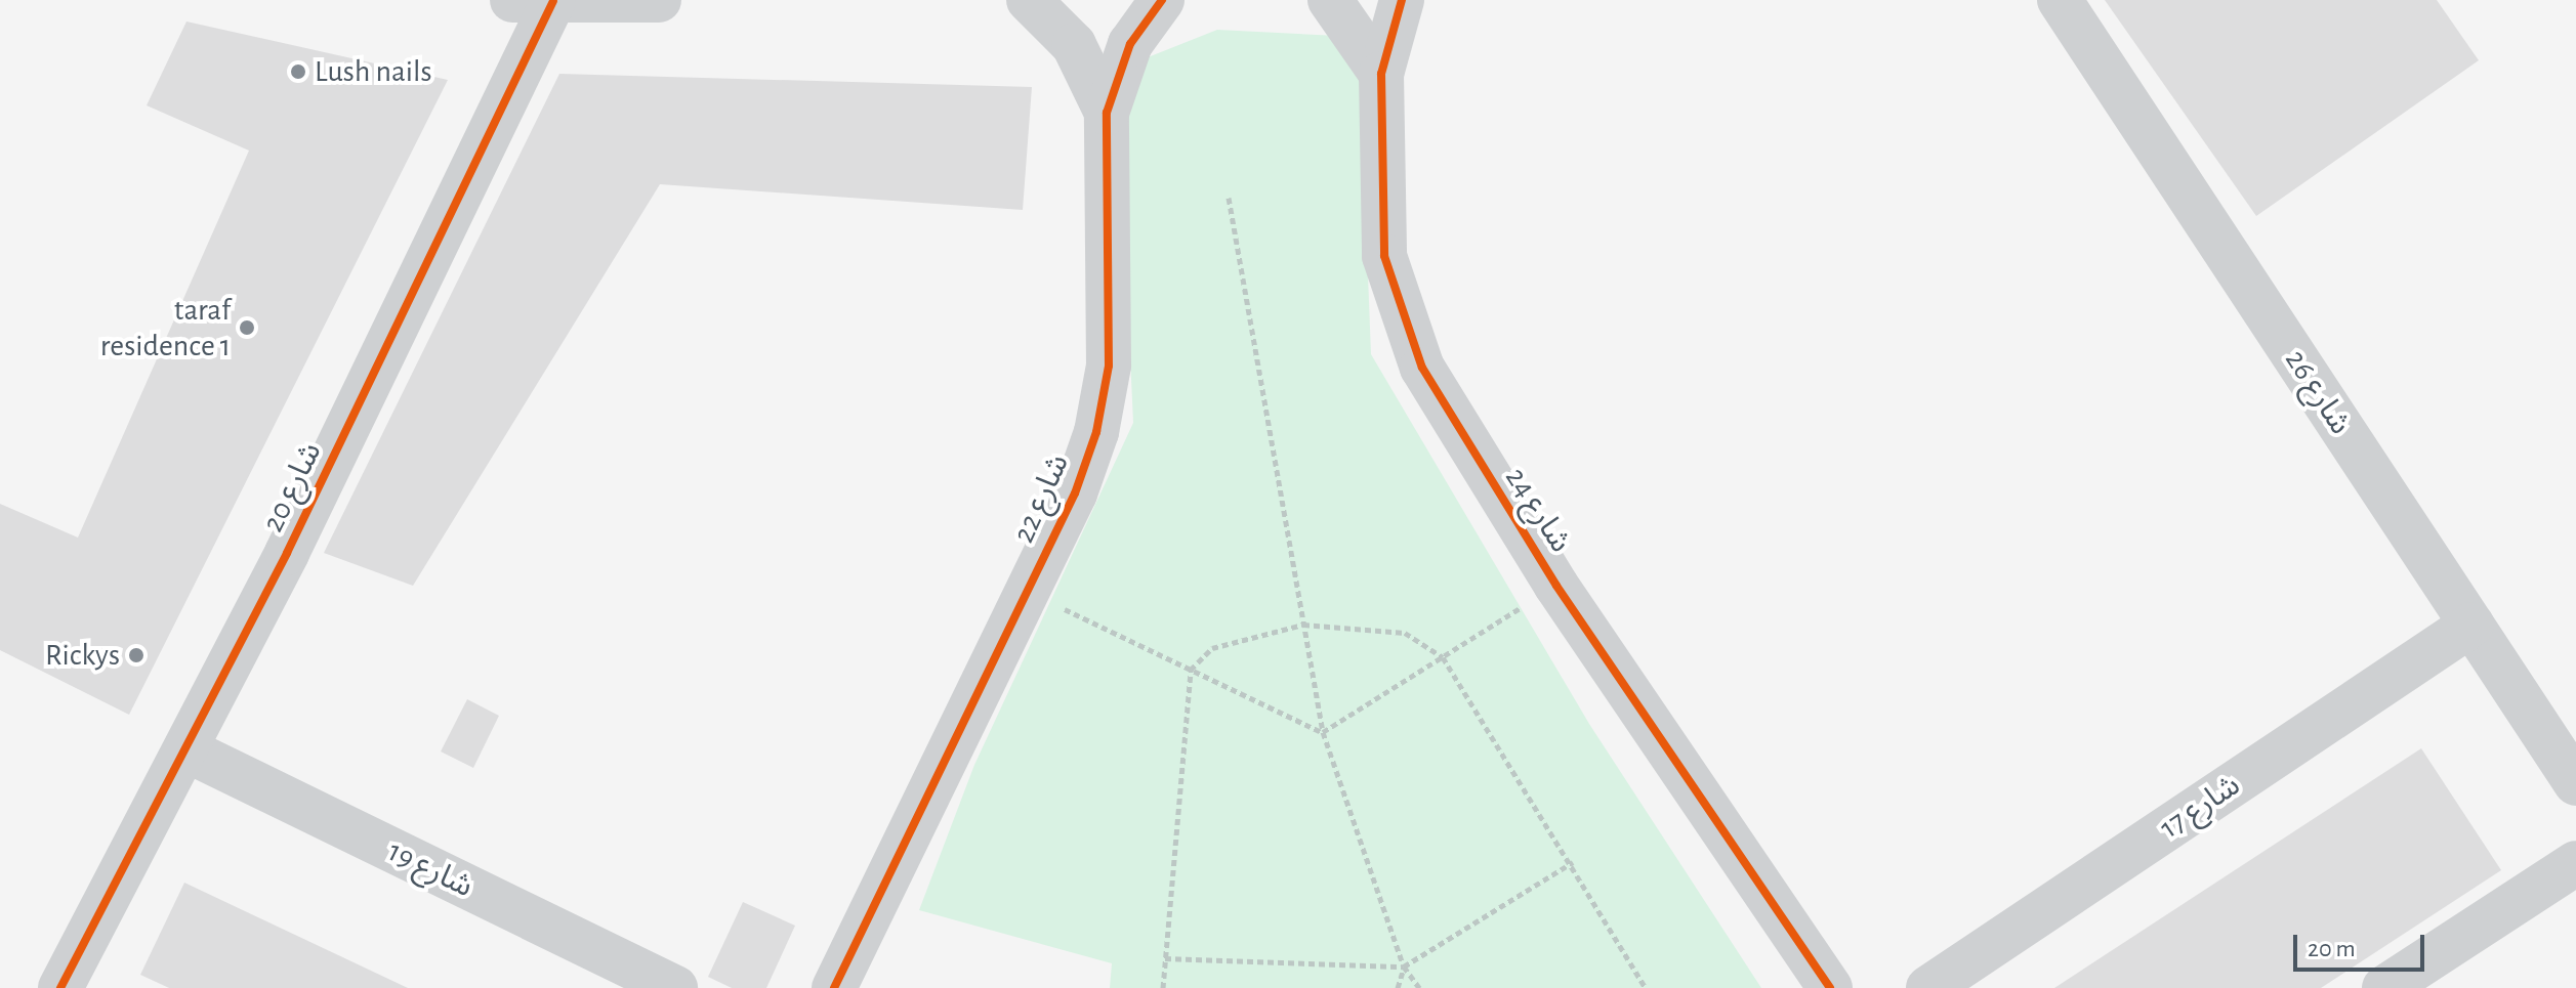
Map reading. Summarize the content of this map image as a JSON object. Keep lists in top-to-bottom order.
{
  "streets": {
    "street": [
      "شارع 26",
      "شارع 20",
      "شارع 22",
      "شارع 24",
      "شارع 17",
      "شارع 19"
    ]
  },
  "crossings": [
    ["شارع 26", "شارع 17"],
    ["شارع 20", "شارع 19"]
  ],
  "places": ["Lush nails", "taraf residence 1", "Rickys"],
  "scale_bar": "20 m"
}
